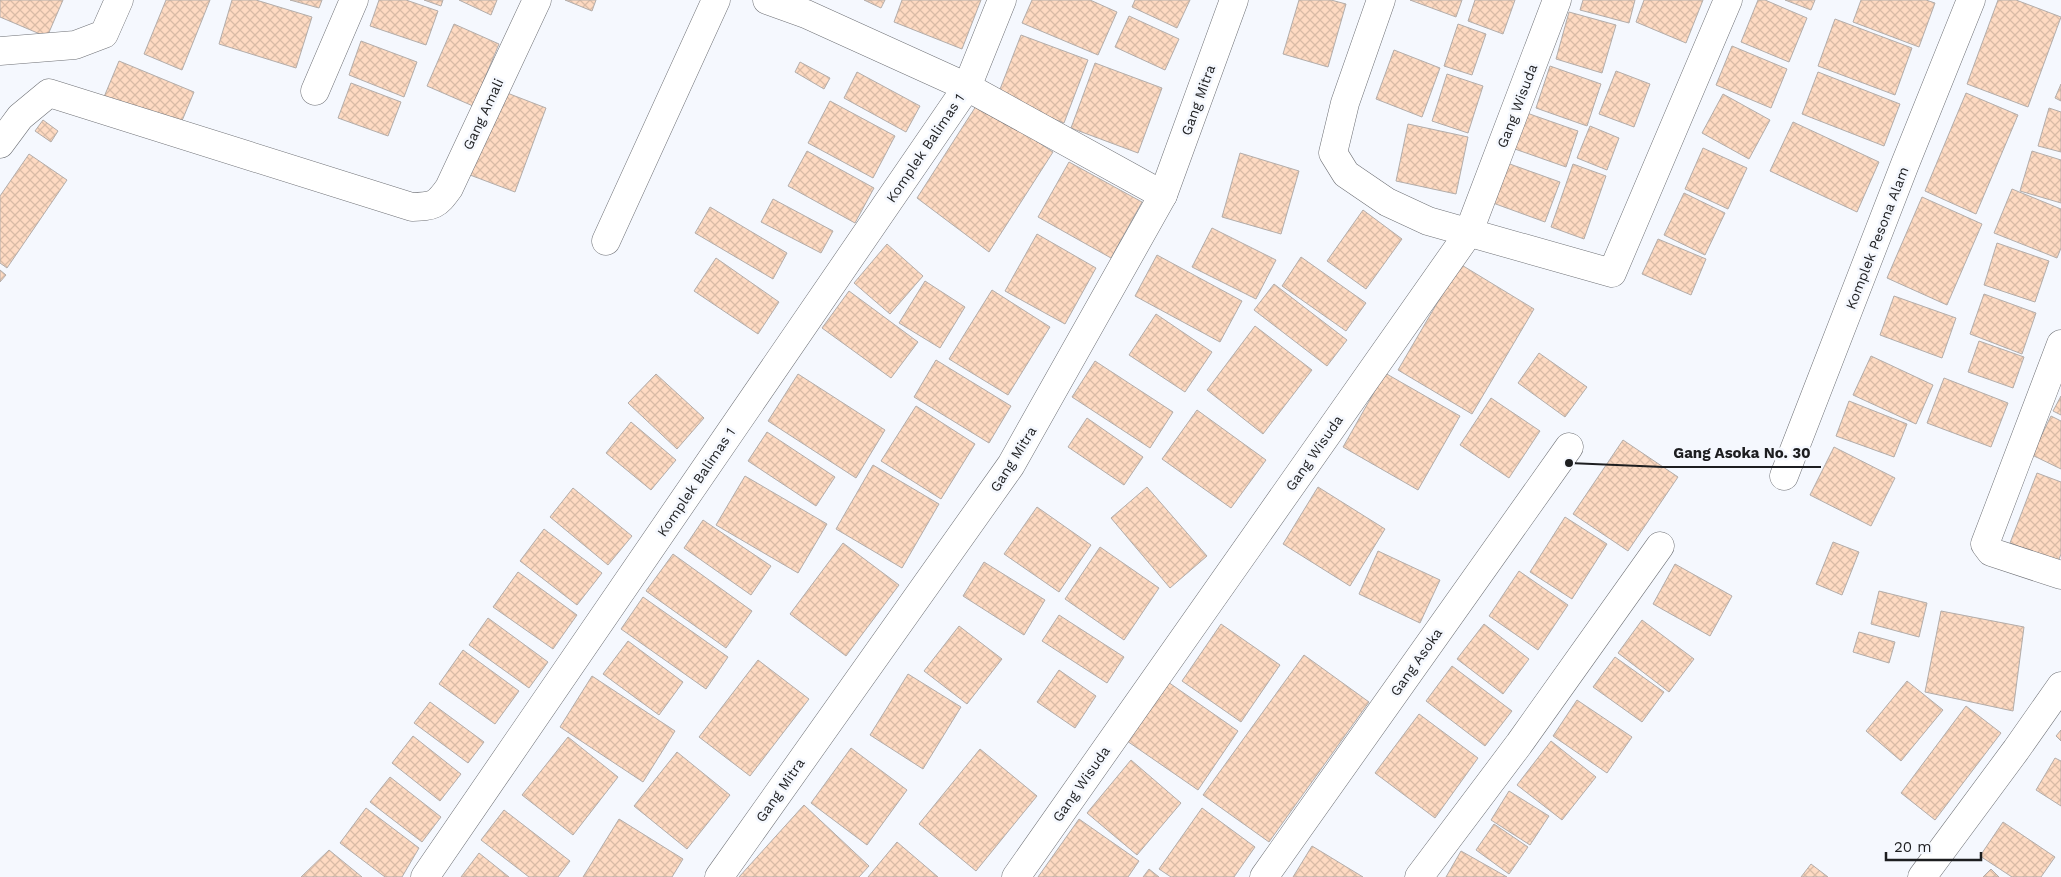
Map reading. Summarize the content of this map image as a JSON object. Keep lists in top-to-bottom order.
{
  "streets": {
    "street": [
      "Gang Mitra",
      "Gang Wisuda",
      "Gang Amali",
      "Komplek Balimas 1",
      "Komplek Pesona Alam",
      "Gang Asoka"
    ]
  },
  "places": ["Gang Asoka No. 30"],
  "scale_bar": "20 m"
}
